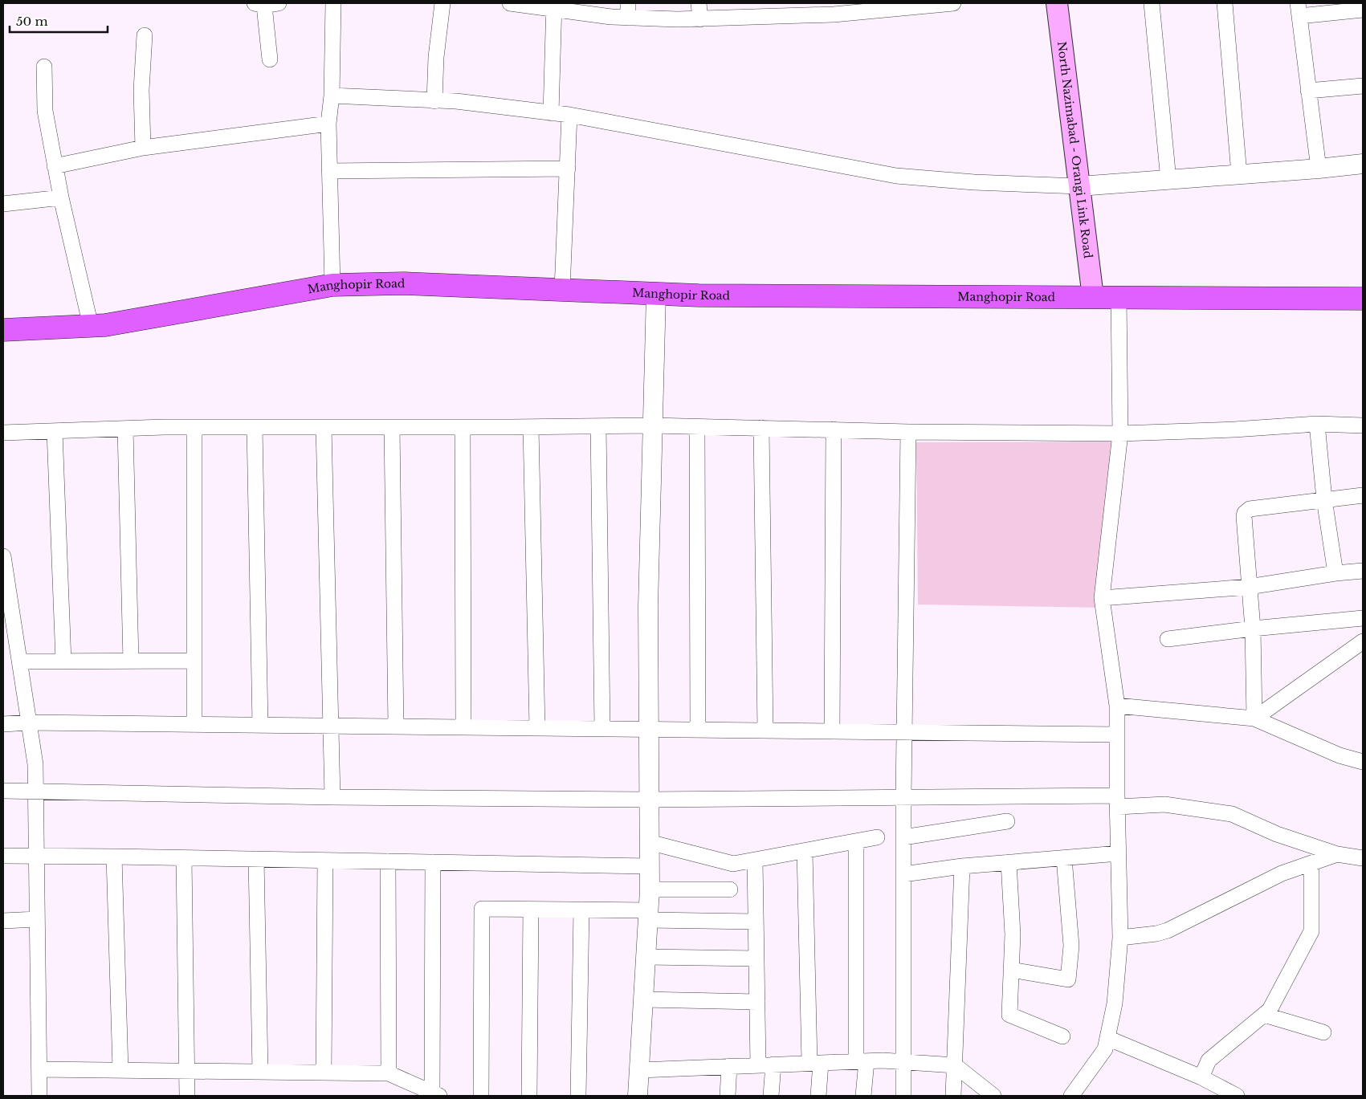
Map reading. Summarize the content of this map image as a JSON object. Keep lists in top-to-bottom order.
{
  "streets": {
    "main road": ["North Nazimabad - Orangi Link Road", "Manghopir Road"]
  },
  "crossings": [
    ["North Nazimabad - Orangi Link Road", "Manghopir Road"]
  ],
  "scale_bar": "50 m"
}
